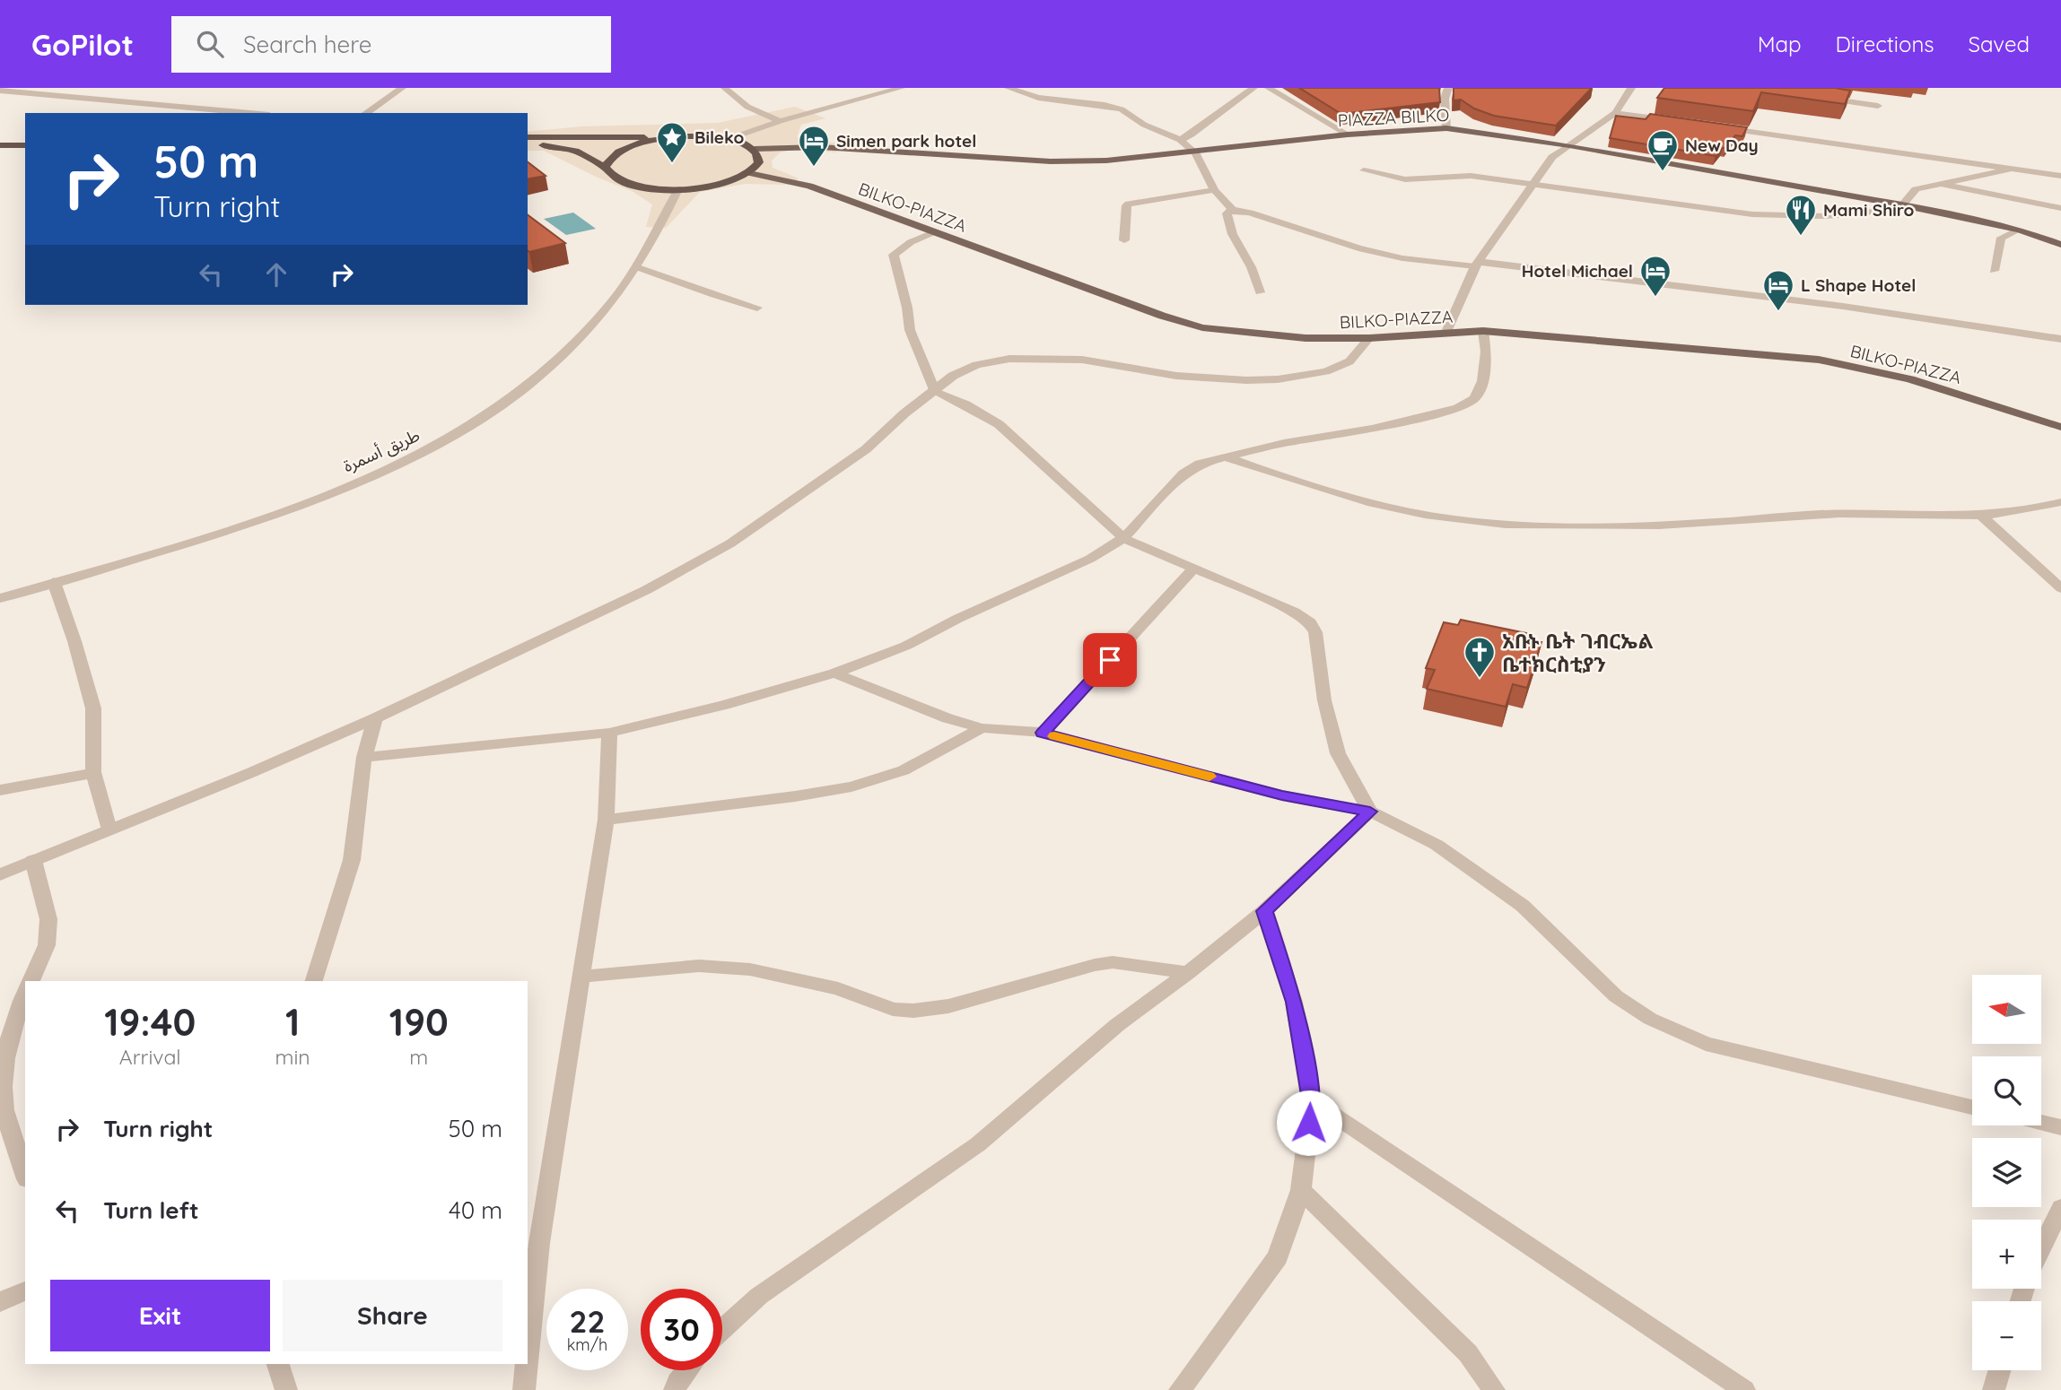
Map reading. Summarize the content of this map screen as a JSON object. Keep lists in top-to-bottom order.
{
  "streets": {
    "main road": ["PIAZZA BILKO", "BILKO-PIAZZA"],
    "street": ["طريق أسمرة"]
  },
  "places": {
    "place": ["Bileko"],
    "hotel": ["Simen park hotel", "Hotel Michael", "L Shape Hotel"],
    "cafe": ["New Day"],
    "restaurant": ["Mami Shiro"],
    "church": ["አቡኑ ቤት ገብርኤል ቤተክርስቲያን"]
  },
  "north": "left",
  "page": {
    "header": "GoPilot",
    "search": "Search here",
    "nav": ["Map", "Directions", "Saved"],
    "turn": ["50 m", "Turn right"],
    "map_buttons": ["+", "−"],
    "eta": [
      "19:40",
      "Arrival",
      "1",
      "min",
      "190",
      "m"
    ],
    "list": [
      {
        "name": "Turn right",
        "value": "50 m"
      },
      {
        "name": "Turn left",
        "value": "40 m"
      }
    ],
    "buttons": ["Exit", "Share"],
    "speed": "22 km/h",
    "limit": "30"
  }
}
